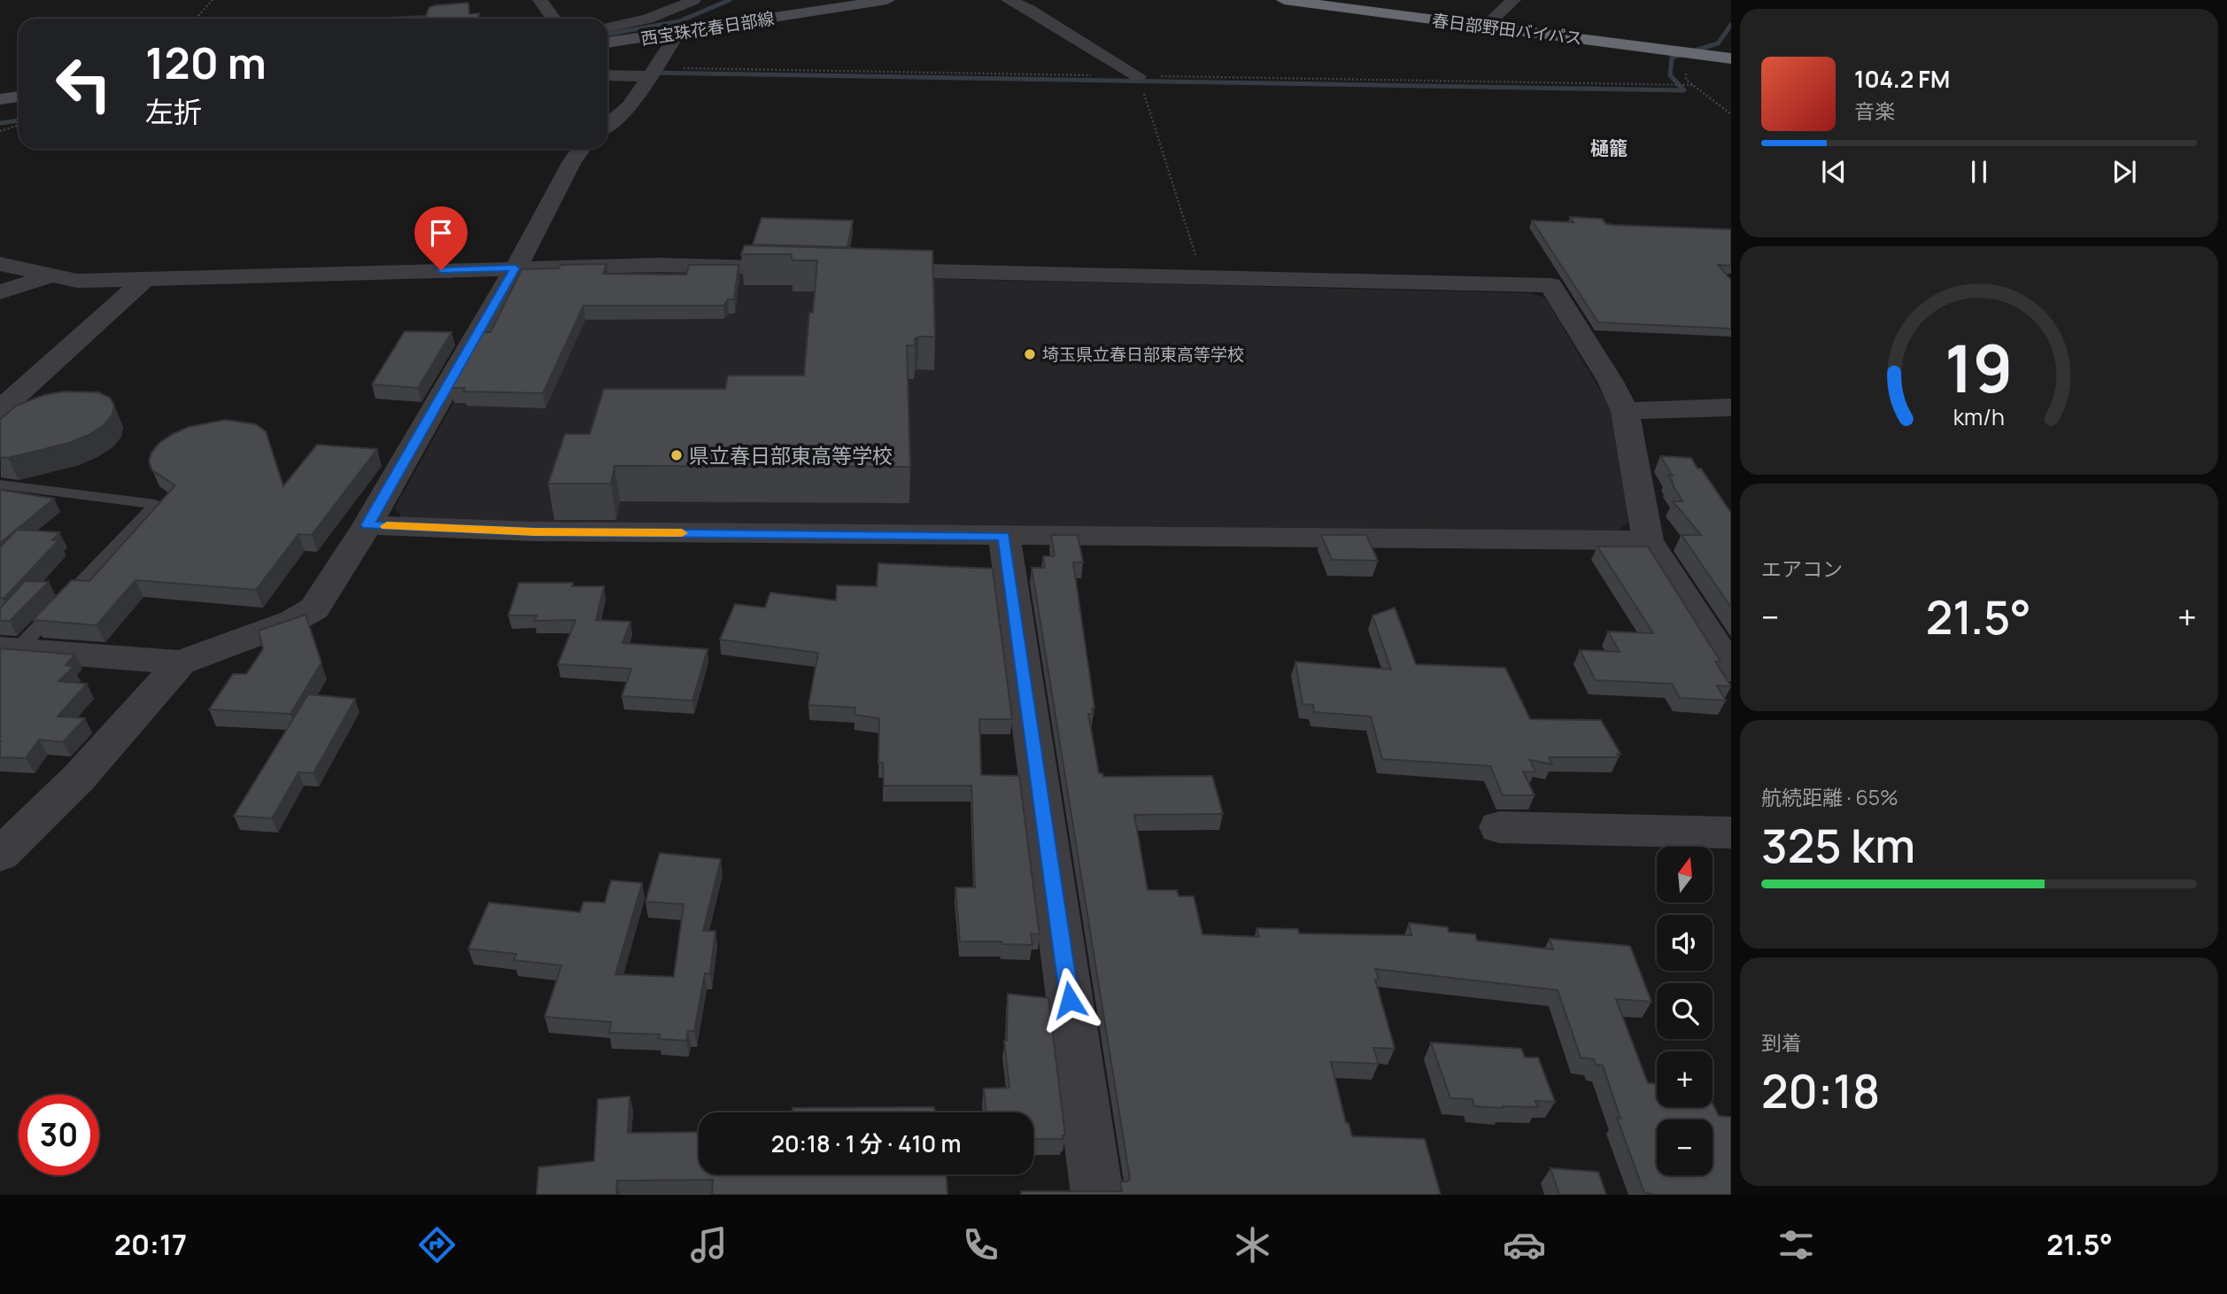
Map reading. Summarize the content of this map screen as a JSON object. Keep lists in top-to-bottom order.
{
  "streets": {
    "highway": ["春日部野田バイパス"],
    "main road": ["西宝珠花春日部線"]
  },
  "districts": ["樋籠"],
  "places": ["埼玉県立春日部東高等学校", "県立春日部東高等学校"],
  "north": "top",
  "page": {
    "turn": ["120 m", "左折"],
    "song": ["104.2 FM", "音楽"],
    "tile": [
      "エアコン",
      ["航続距離 · 65%", "325 km"],
      ["到着", "20:18"]
    ],
    "heat": ["−", "21.5°", "+"],
    "map_buttons": ["+", "−"],
    "limit": "30",
    "trip": "20:18 · 1 分 · 410 m",
    "tabs": ["20:17", "21.5°"],
    "gauge": ["19", "km/h"]
  }
}
